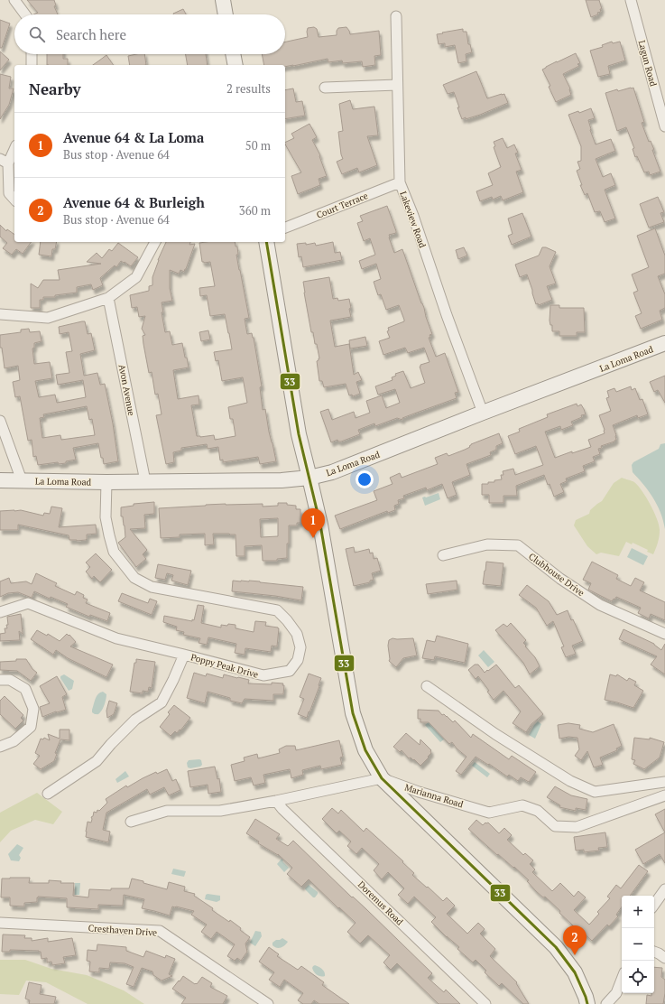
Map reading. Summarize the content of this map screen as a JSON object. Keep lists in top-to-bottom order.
{
  "streets": {
    "street": [
      "Lagun Road",
      "Court Terrace",
      "Lakeview Road",
      "La Loma Road",
      "Avon Avenue",
      "Clubhouse Drive",
      "Poppy Peak Drive",
      "Marianna Road",
      "Doremus Road",
      "Cresthaven Drive"
    ]
  },
  "crossings": [
    ["Court Terrace", "Lakeview Road"],
    ["Lakeview Road", "La Loma Road"],
    ["La Loma Road", "Avon Avenue"],
    ["La Loma Road", "Poppy Peak Drive"]
  ],
  "lines": ["transit line 33"],
  "page": {
    "search": "Search here",
    "heading": ["Nearby", "2 results"],
    "list": [
      {
        "mark": "1",
        "name": "Avenue 64 & La Loma",
        "note": "Bus stop · Avenue 64",
        "value": "50 m"
      },
      {
        "mark": "2",
        "name": "Avenue 64 & Burleigh",
        "note": "Bus stop · Avenue 64",
        "value": "360 m"
      }
    ],
    "pins": ["1", "2"],
    "map_buttons": ["+", "−"]
  }
}
